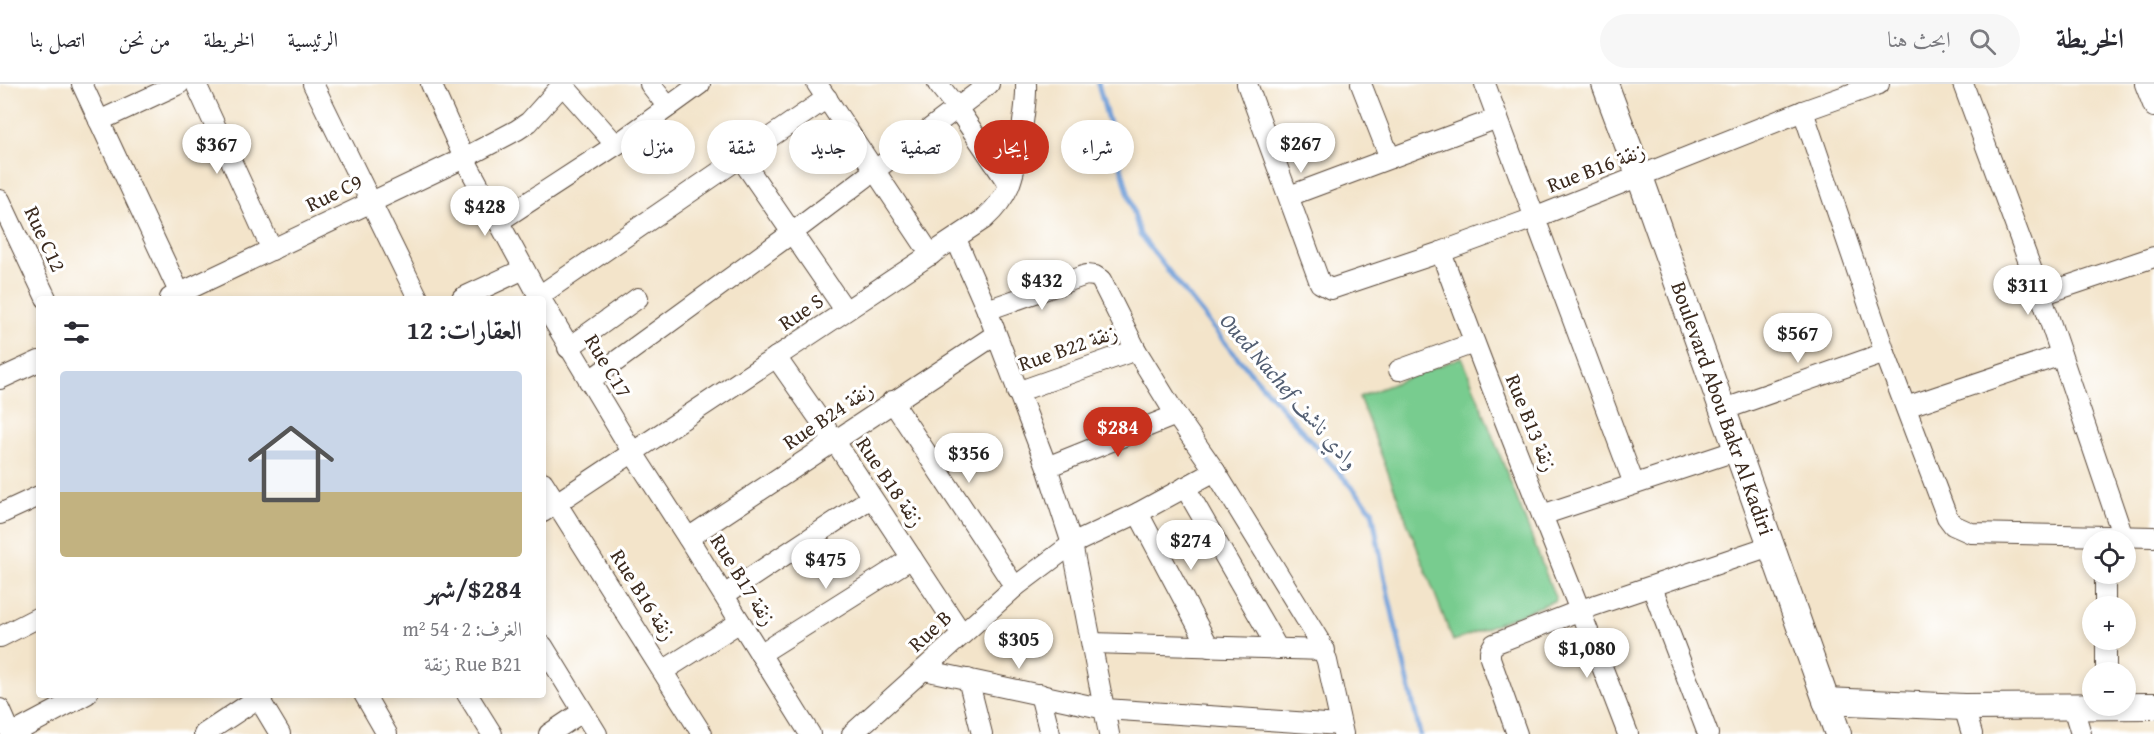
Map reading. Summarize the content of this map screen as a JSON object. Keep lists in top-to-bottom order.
{
  "streets": {
    "main road": ["Boulevard Abou Bakr Al Kadiri"],
    "street": [
      "Rue B16 زنقة",
      "Rue C9",
      "Rue C12",
      "Rue S",
      "Rue B22 زنقة",
      "Rue C17",
      "Rue B24 زنقة",
      "Rue B13 زنقة",
      "Rue B18 زنقة",
      "Rue B17 زنقة",
      "Rue B"
    ]
  },
  "crossings": [
    ["Rue B16 زنقة", "Rue S"],
    ["Rue B16 زنقة", "Boulevard Abou Bakr Al Kadiri"],
    ["Rue B16 زنقة", "Rue B13 زنقة"],
    ["Rue C9", "Rue C17"],
    ["Rue S", "Rue C17"],
    ["Rue S", "Rue B18 زنقة"],
    ["Rue S", "Rue B17 زنقة"],
    ["Rue C17", "Rue B17 زنقة"],
    ["Rue B24 زنقة", "Rue B18 زنقة"],
    ["Rue B24 زنقة", "Rue B17 زنقة"],
    ["Rue B18 زنقة", "Rue B"]
  ],
  "water": ["Oued Nachef وادي ناشف"],
  "page": {
    "header": "الخريطة",
    "search": "ابحث هنا",
    "nav": [
      "الرئيسية",
      "الخريطة",
      "من نحن",
      "اتصل بنا"
    ],
    "chip": [
      "شراء",
      "إيجار",
      "تصفية",
      "جديد",
      "شقة",
      "منزل"
    ],
    "price": [
      "$267",
      "$367",
      "$428",
      "$432",
      "$311",
      "$567",
      "$284",
      "$356",
      "$274",
      "$475",
      "$305",
      "$1,080"
    ],
    "heading": "العقارات: 12",
    "list": [
      {
        "name": "$284/شهر",
        "note": "الغرف: 2 · 54 m² · Rue B21 زنقة"
      }
    ],
    "map_buttons": ["+", "−"]
  }
}
